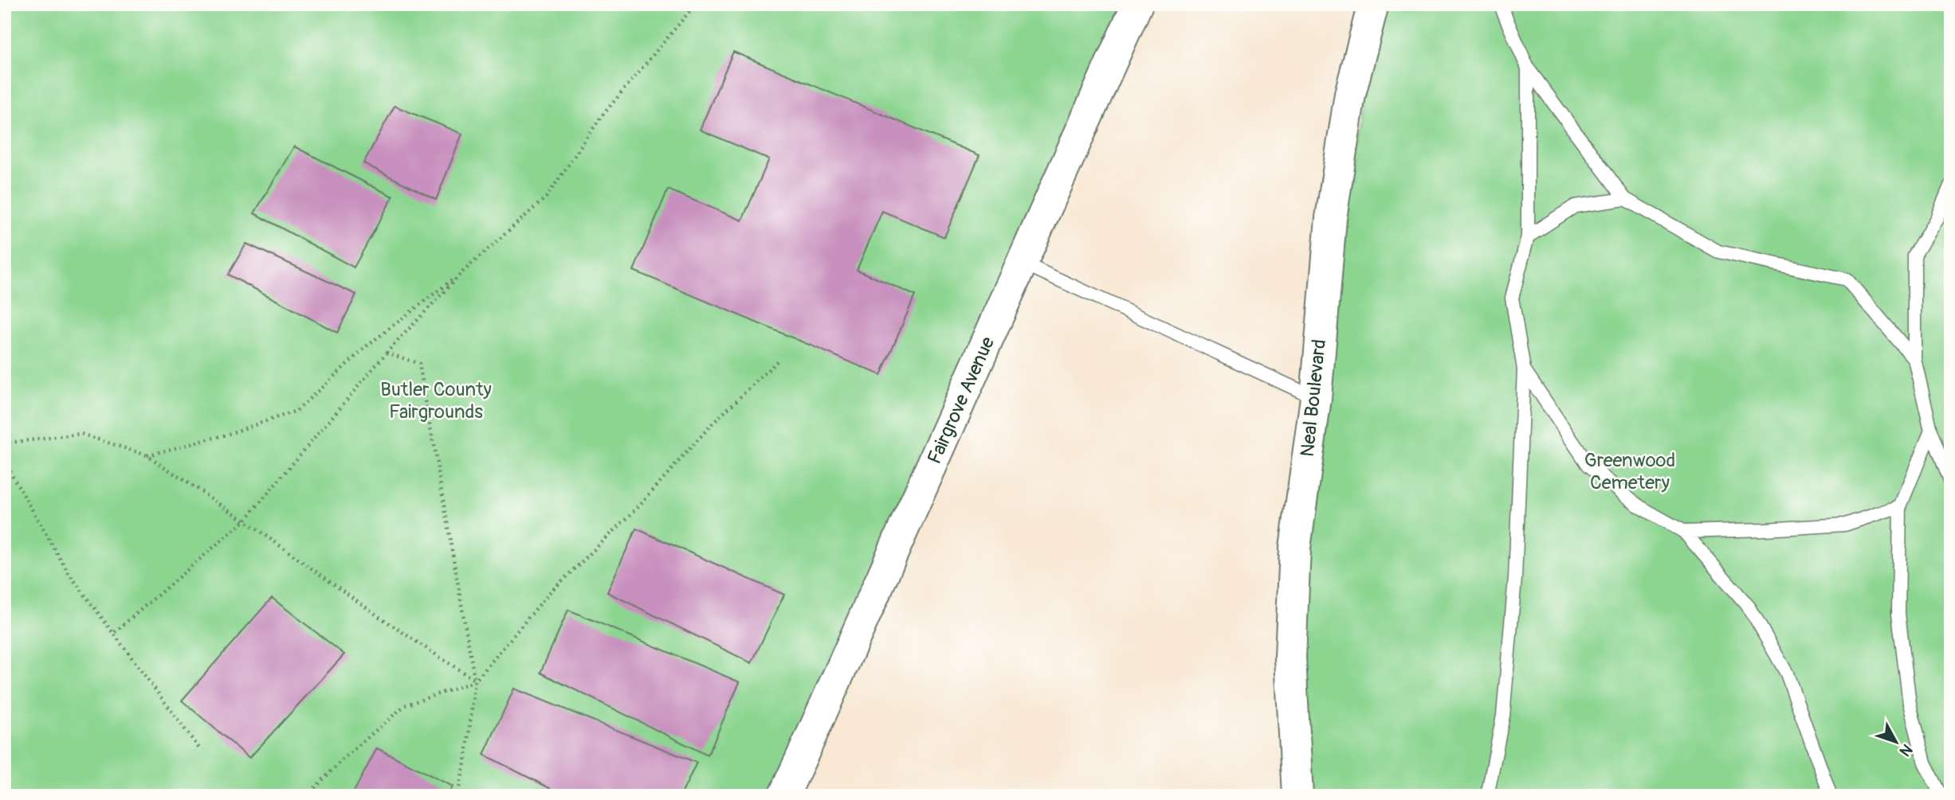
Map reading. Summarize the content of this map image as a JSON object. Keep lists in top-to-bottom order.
{
  "streets": {
    "main road": ["Neal Boulevard", "Fairgrove Avenue"]
  },
  "parks": ["Butler County Fairgrounds", "Greenwood Cemetery"],
  "north": "bottom right"
}
